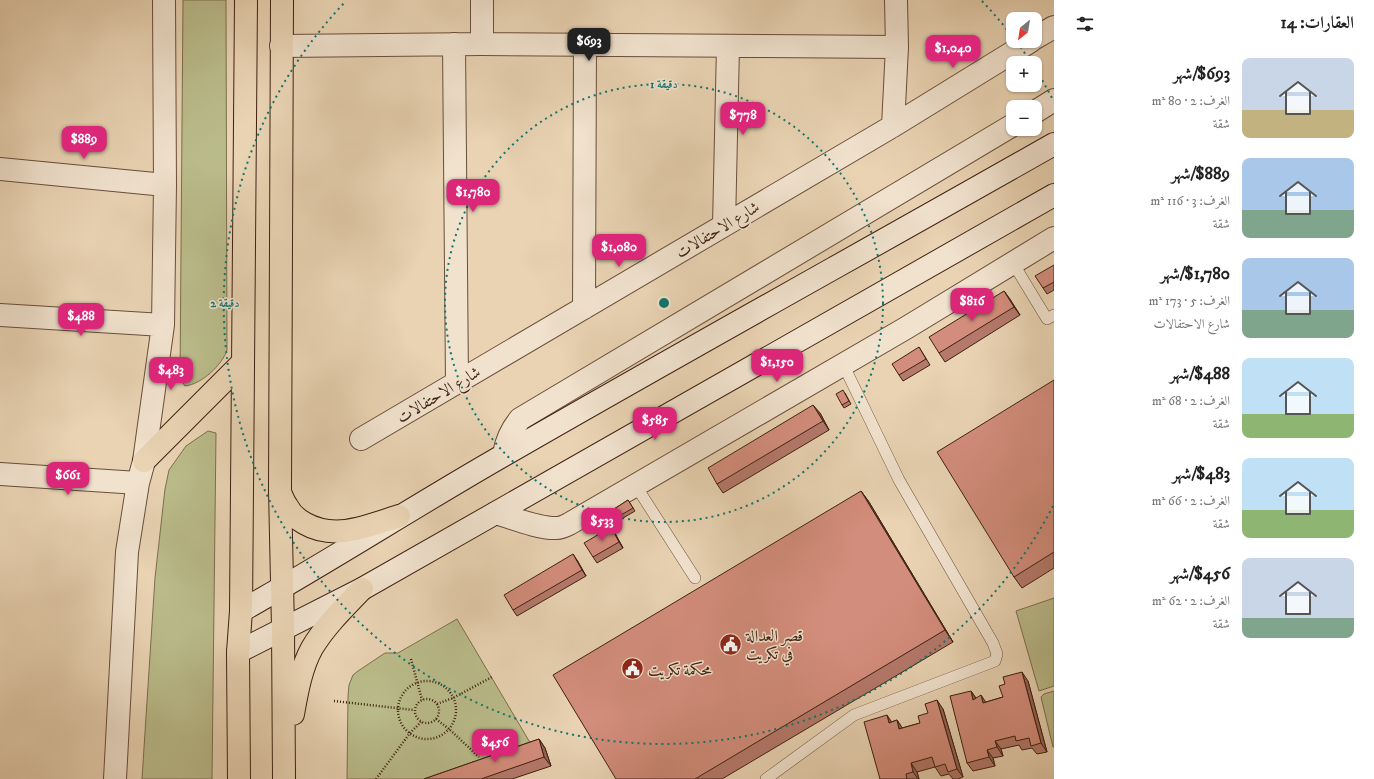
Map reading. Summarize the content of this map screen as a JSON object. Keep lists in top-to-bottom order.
{
  "streets": {
    "street": ["شارع الاحتفالات"]
  },
  "places": {
    "public building": ["قصر العدالة في تكريت", "محكمة تكريت"]
  },
  "north": "bottom left",
  "page": {
    "heading": "العقارات: 14",
    "map_buttons": ["+", "−"],
    "price": [
      "$693",
      "$1,040",
      "$778",
      "$889",
      "$1,780",
      "$1,080",
      "$816",
      "$488",
      "$1,150",
      "$483",
      "$585",
      "$661",
      "$533",
      "$456"
    ],
    "list": [
      {
        "name": "$693/شهر",
        "note": "الغرف: 2 · 80 m² · شقة"
      },
      {
        "name": "$889/شهر",
        "note": "الغرف: 3 · 116 m² · شقة"
      },
      {
        "name": "$1,780/شهر",
        "note": "الغرف: 5 · 173 m² · شارع الاحتفالات"
      },
      {
        "name": "$488/شهر",
        "note": "الغرف: 2 · 68 m² · شقة"
      },
      {
        "name": "$483/شهر",
        "note": "الغرف: 2 · 66 m² · شقة"
      },
      {
        "name": "$456/شهر",
        "note": "الغرف: 2 · 62 m² · شقة"
      }
    ]
  },
  "rings": ["1 دقيقة", "2 دقيقة"]
}
